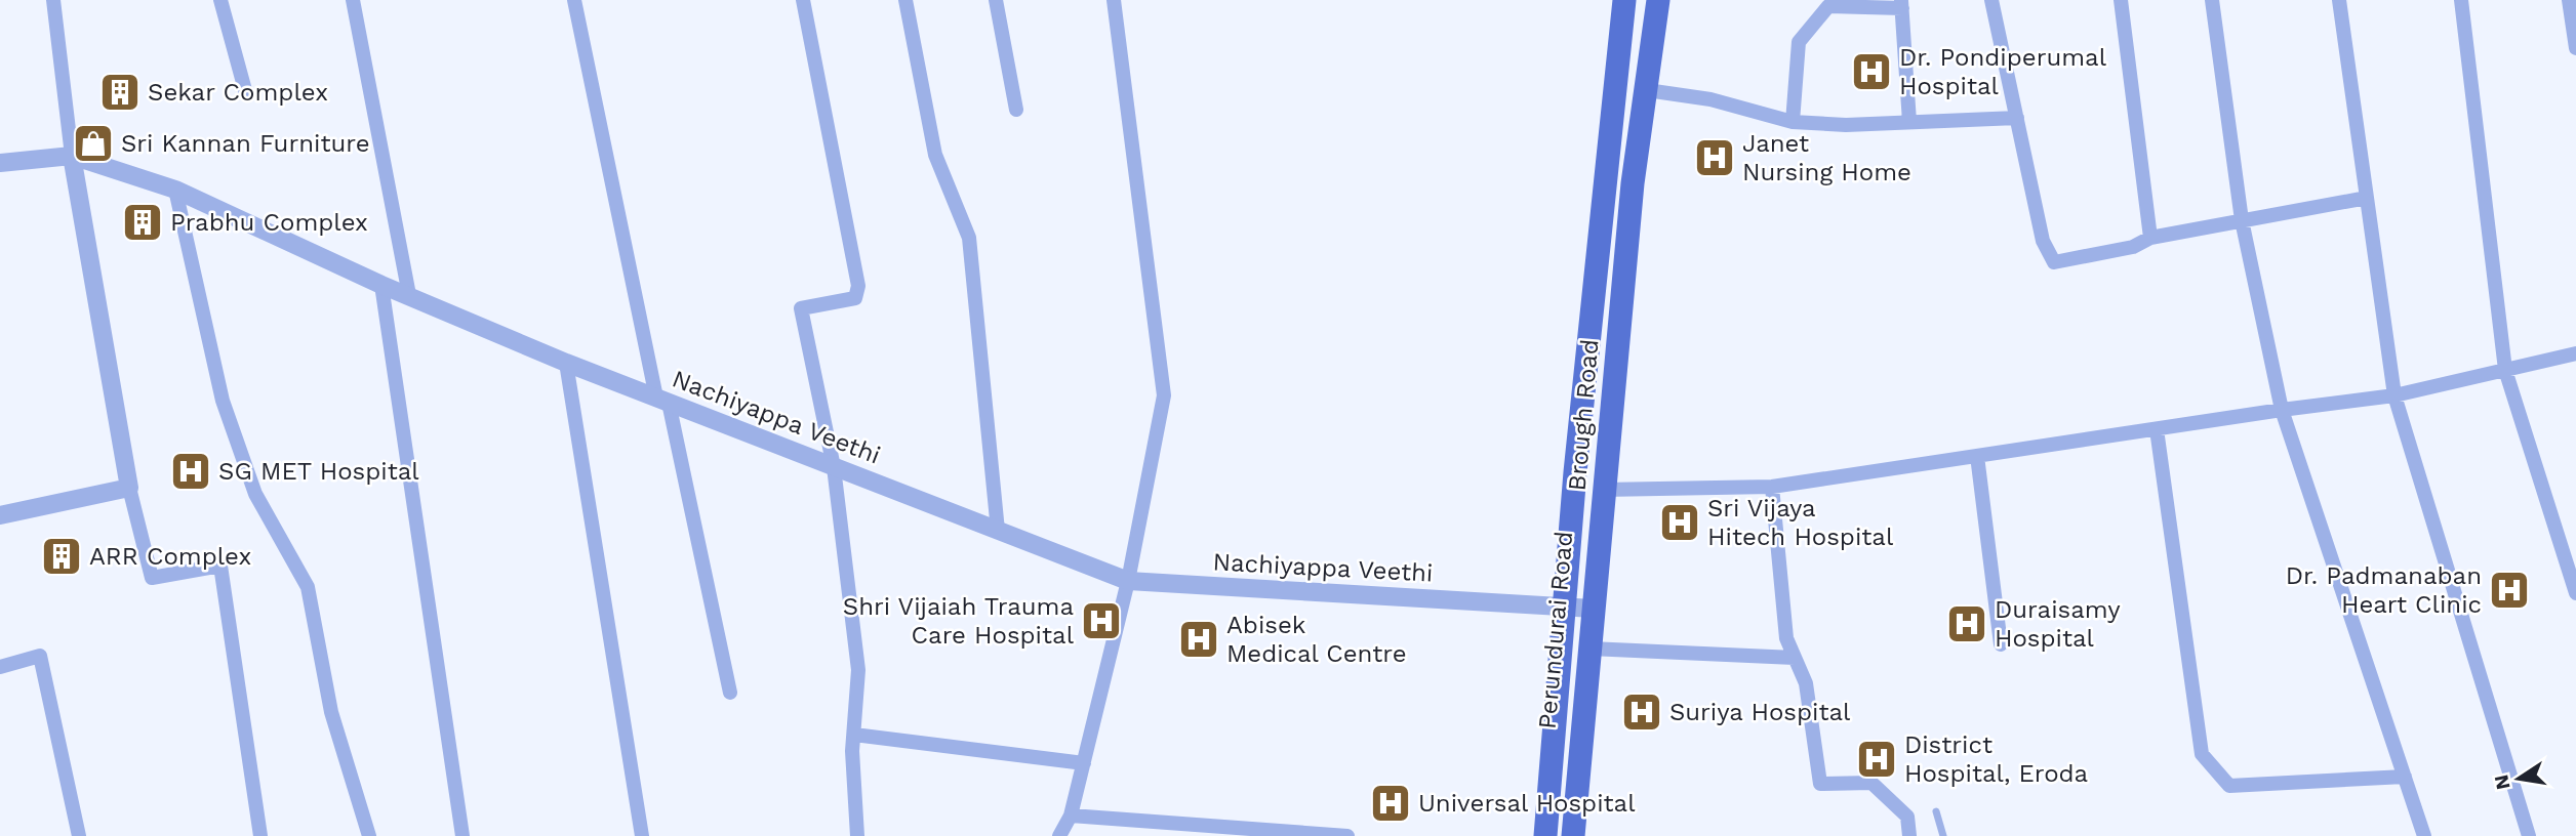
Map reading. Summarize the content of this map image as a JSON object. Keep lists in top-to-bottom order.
{
  "streets": {
    "main road": ["Brough Road", "Perundurai Road"],
    "street": ["Nachiyappa Veethi"]
  },
  "crossings": [
    ["Brough Road", "Nachiyappa Veethi"]
  ],
  "places": {
    "hospital": [
      "Dr. Pondiperumal Hospital",
      "Janet Nursing Home",
      "SG MET Hospital",
      "Sri Vijaya Hitech Hospital",
      "Dr. Padmanaban Heart Clinic",
      "Shri Vijaiah Trauma Care Hospital",
      "Duraisamy Hospital",
      "Abisek Medical Centre",
      "Suriya Hospital",
      "District Hospital, Eroda",
      "Universal Hospital"
    ],
    "building": ["Sekar Complex", "Prabhu Complex", "ARR Complex"],
    "shop": ["Sri Kannan Furniture"]
  },
  "north": "left"
}
